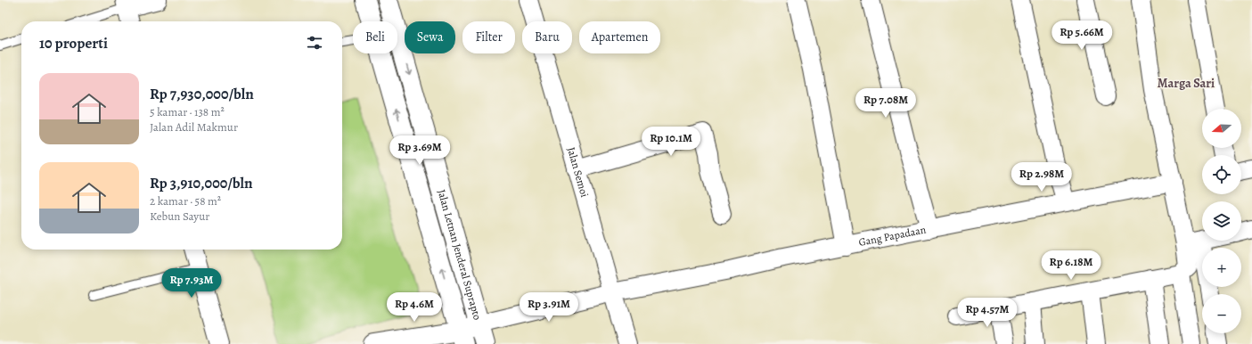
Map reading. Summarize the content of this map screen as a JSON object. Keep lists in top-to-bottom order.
{
  "streets": {
    "main road": ["Jalan Letnan Jenderal Suprapto"],
    "street": ["Jalan Semoi", "Gang Papadaan"]
  },
  "crossings": [
    ["Jalan Semoi", "Gang Papadaan"],
    ["Gang Papadaan", "Jalan Letnan Jenderal Suprapto"]
  ],
  "districts": ["Marga Sari"],
  "north": "left",
  "page": {
    "price": [
      "Rp 5.66M",
      "Rp 7.08M",
      "Rp 10.1M",
      "Rp 3.69M",
      "Rp 2.98M",
      "Rp 6.18M",
      "Rp 7.93M",
      "Rp 4.6M",
      "Rp 3.91M",
      "Rp 4.57M"
    ],
    "chip": [
      "Beli",
      "Sewa",
      "Filter",
      "Baru",
      "Apartemen"
    ],
    "heading": "10 properti",
    "list": [
      {
        "name": "Rp 7,930,000/bln",
        "note": "5 kamar · 138 m² · Jalan Adil Makmur"
      },
      {
        "name": "Rp 3,910,000/bln",
        "note": "2 kamar · 58 m² · Kebun Sayur"
      }
    ],
    "map_buttons": ["+", "−"]
  }
}
